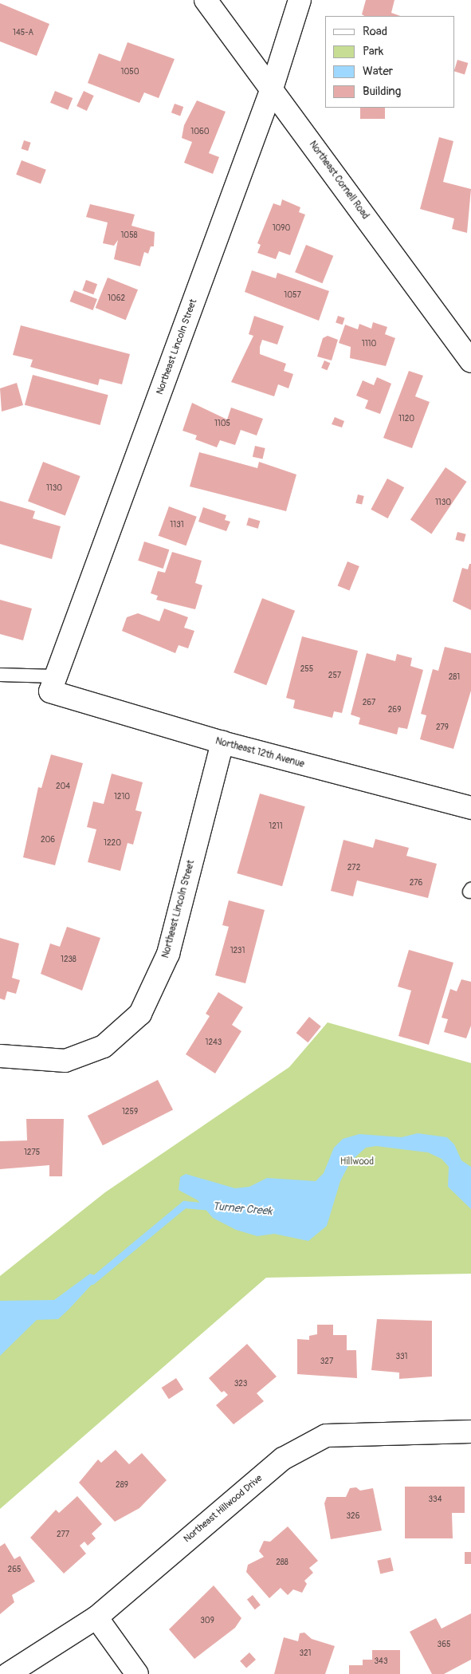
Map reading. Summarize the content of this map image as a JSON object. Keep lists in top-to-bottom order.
{
  "streets": {
    "main road": [
      "Northeast Cornell Road",
      "Northeast Lincoln Street",
      "Northeast 12th Avenue",
      "Northeast Hillwood Drive"
    ]
  },
  "crossings": [
    ["Northeast Cornell Road", "Northeast Lincoln Street"],
    ["Northeast Lincoln Street", "Northeast 12th Avenue"]
  ],
  "water": ["Turner Creek"],
  "parks": ["Hillwood"],
  "house_numbers": [
    "145-A",
    "1050",
    "1060",
    "1090",
    "1058",
    "1057",
    "1062",
    "1110",
    "1120",
    "1105",
    "1130",
    "1130",
    "1131",
    "255",
    "257",
    "281",
    "267",
    "269",
    "279",
    "204",
    "1210",
    "1211",
    "206",
    "1220",
    "272",
    "276",
    "1231",
    "1238",
    "1243",
    "1259",
    "1275",
    "331",
    "327",
    "323",
    "289",
    "334",
    "326",
    "277",
    "288",
    "265",
    "309",
    "365",
    "321",
    "343"
  ],
  "legend": [
    "Road",
    "Park",
    "Water",
    "Building"
  ]
}
